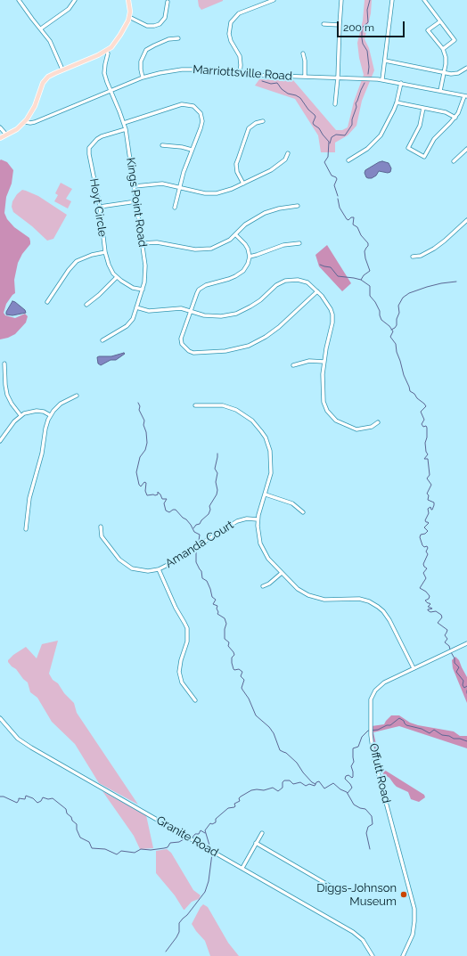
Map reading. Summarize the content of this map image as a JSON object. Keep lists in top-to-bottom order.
{
  "streets": {
    "main road": ["Marriottsville Road"],
    "street": [
      "Kings Point Road",
      "Hoyt Circle",
      "Amanda Court",
      "Offutt Road",
      "Granite Road"
    ]
  },
  "crossings": [
    ["Marriottsville Road", "Kings Point Road"],
    ["Kings Point Road", "Hoyt Circle"]
  ],
  "places": ["Diggs-Johnson Museum"],
  "scale_bar": "200 m"
}
